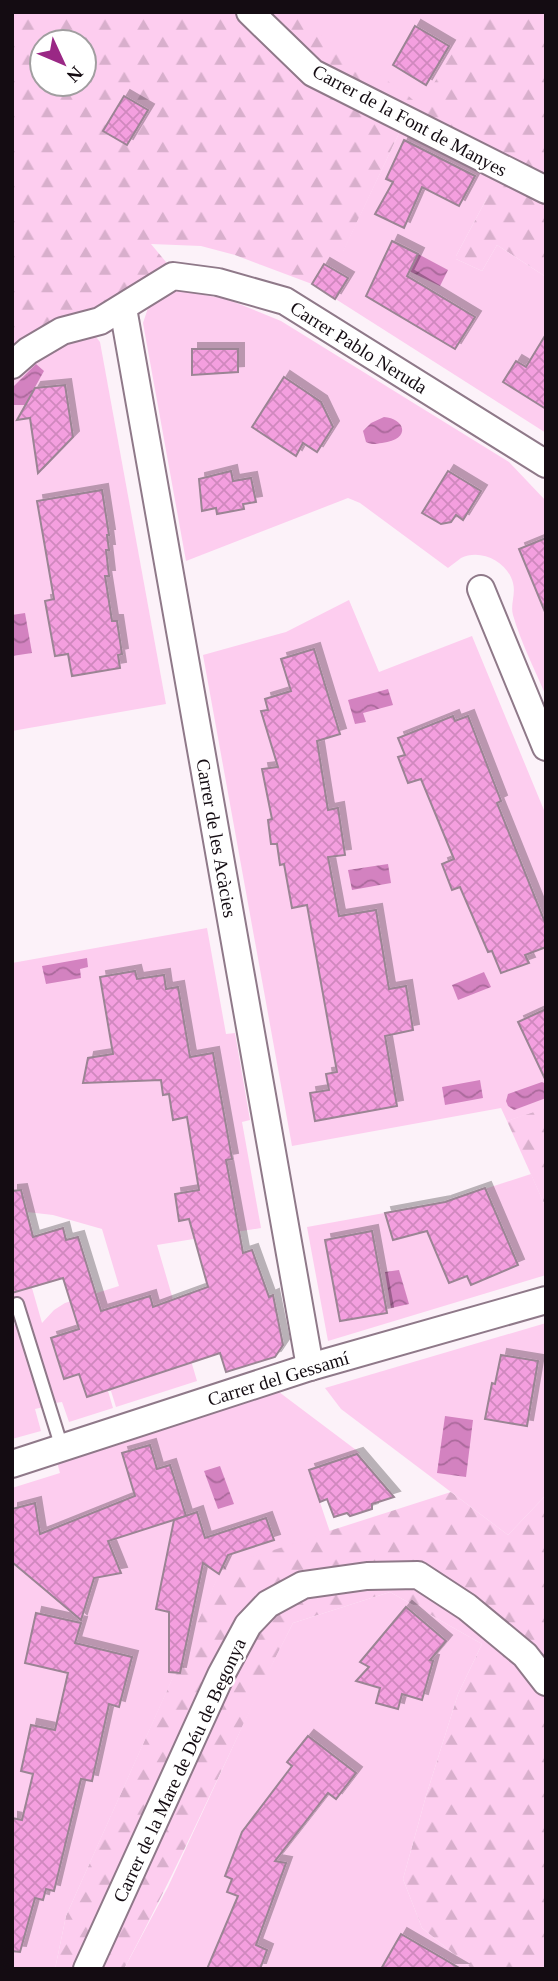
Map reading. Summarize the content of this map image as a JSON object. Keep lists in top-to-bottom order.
{
  "streets": {
    "street": [
      "Carrer de la Font de Manyes",
      "Carrer Pablo Neruda",
      "Carrer de les Acàcies",
      "Carrer del Gessamí",
      "Carrer de la Mare de Déu de Begonya"
    ]
  },
  "crossings": [
    ["Carrer Pablo Neruda", "Carrer de les Acàcies"],
    ["Carrer de les Acàcies", "Carrer del Gessamí"]
  ],
  "north": "bottom right"
}
